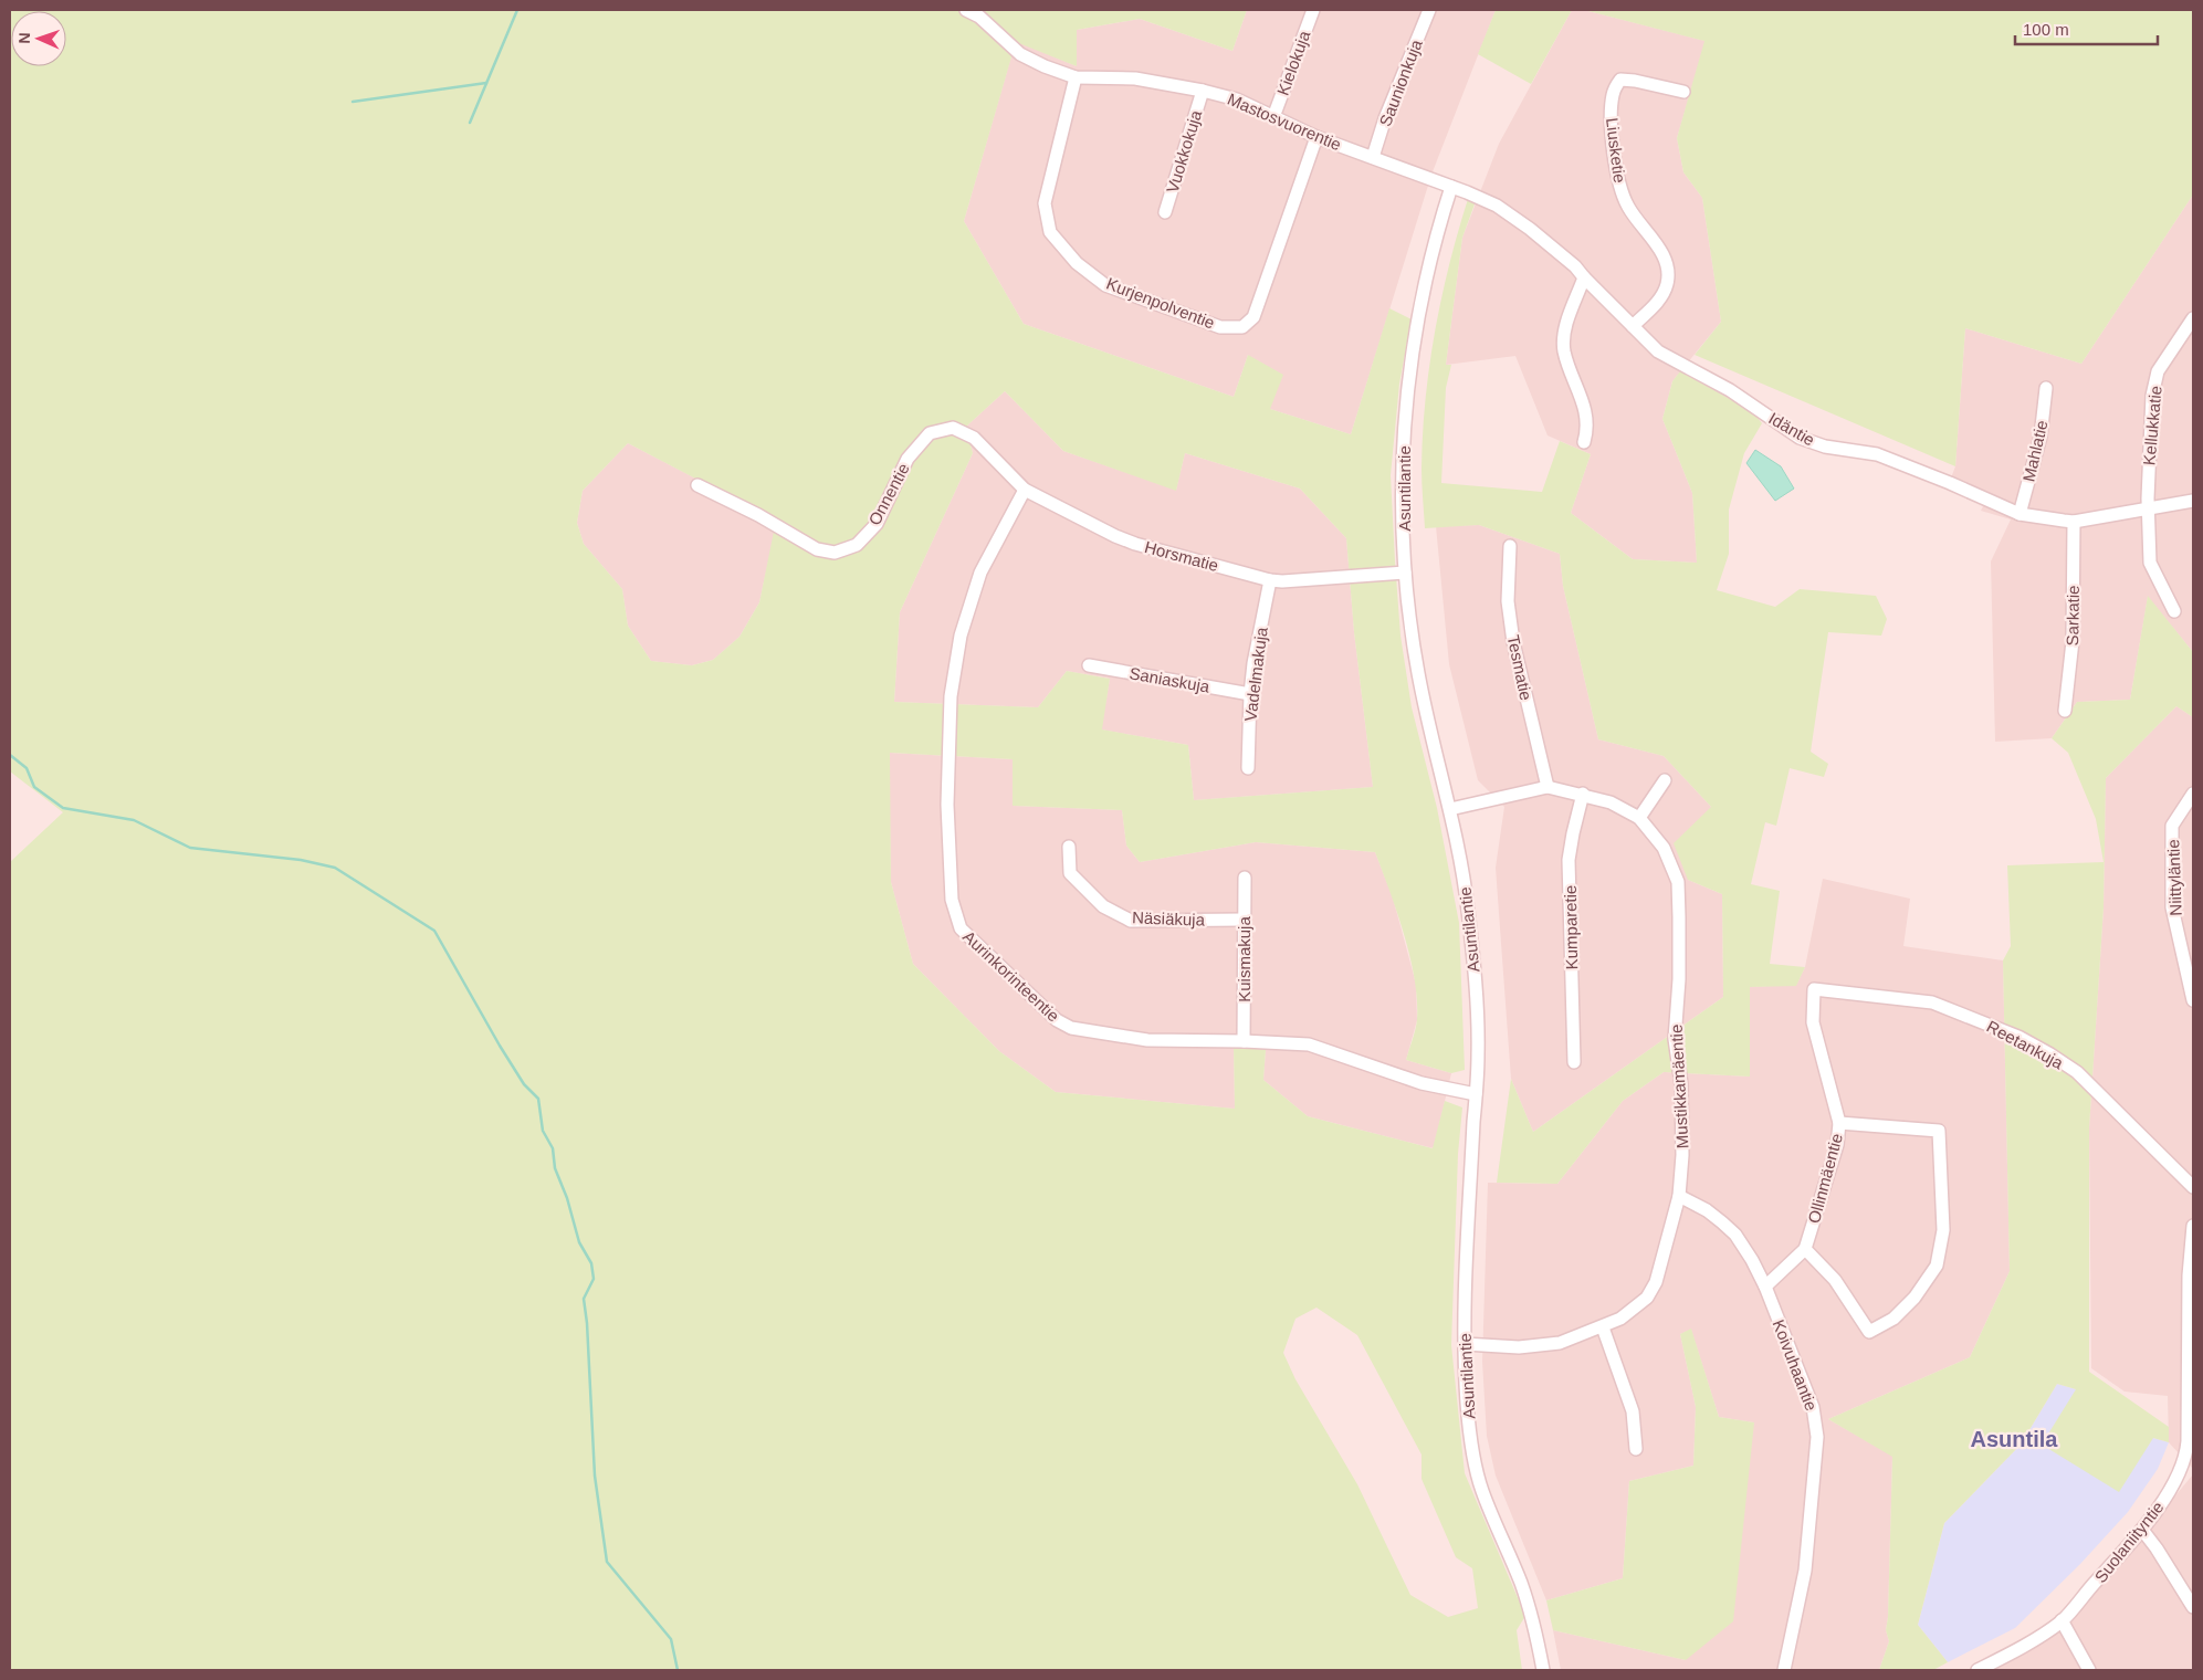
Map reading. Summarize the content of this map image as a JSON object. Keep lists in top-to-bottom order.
{
  "streets": {
    "street": [
      "Kielokuja",
      "Saunionkuja",
      "Mastosvuorentie",
      "Liusketie",
      "Vuokkokuja",
      "Kurjenpolventie",
      "Kellukkatie",
      "Idäntie",
      "Mahlatie",
      "Asuntilantie",
      "Onnentie",
      "Horsmatie",
      "Sarkatie",
      "Tesmatie",
      "Vadelmakuja",
      "Saniaskuja",
      "Niittyläntie",
      "Näsiäkuja",
      "Kumparetie",
      "Kuismakuja",
      "Aurinkorinteentie",
      "Reetankuja",
      "Mustikkamäentie",
      "Ollinmäentie",
      "Koivuhaantie",
      "Suolaniityntie"
    ]
  },
  "crossings": [
    ["Kielokuja", "Mastosvuorentie"],
    ["Saunionkuja", "Mastosvuorentie"],
    ["Mastosvuorentie", "Vuokkokuja"],
    ["Mastosvuorentie", "Kurjenpolventie"],
    ["Mastosvuorentie", "Idäntie"],
    ["Mastosvuorentie", "Asuntilantie"],
    ["Liusketie", "Idäntie"],
    ["Kellukkatie", "Idäntie"],
    ["Idäntie", "Mahlatie"],
    ["Idäntie", "Asuntilantie"],
    ["Idäntie", "Sarkatie"],
    ["Asuntilantie", "Horsmatie"],
    ["Asuntilantie", "Aurinkorinteentie"],
    ["Asuntilantie", "Mustikkamäentie"],
    ["Onnentie", "Horsmatie"],
    ["Horsmatie", "Vadelmakuja"],
    ["Horsmatie", "Aurinkorinteentie"],
    ["Tesmatie", "Mustikkamäentie"],
    ["Vadelmakuja", "Saniaskuja"],
    ["Näsiäkuja", "Kuismakuja"],
    ["Kumparetie", "Mustikkamäentie"],
    ["Kuismakuja", "Aurinkorinteentie"],
    ["Reetankuja", "Ollinmäentie"],
    ["Mustikkamäentie", "Koivuhaantie"],
    ["Ollinmäentie", "Koivuhaantie"]
  ],
  "districts": ["Asuntila"],
  "scale_bar": "100 m",
  "north": "left"
}
